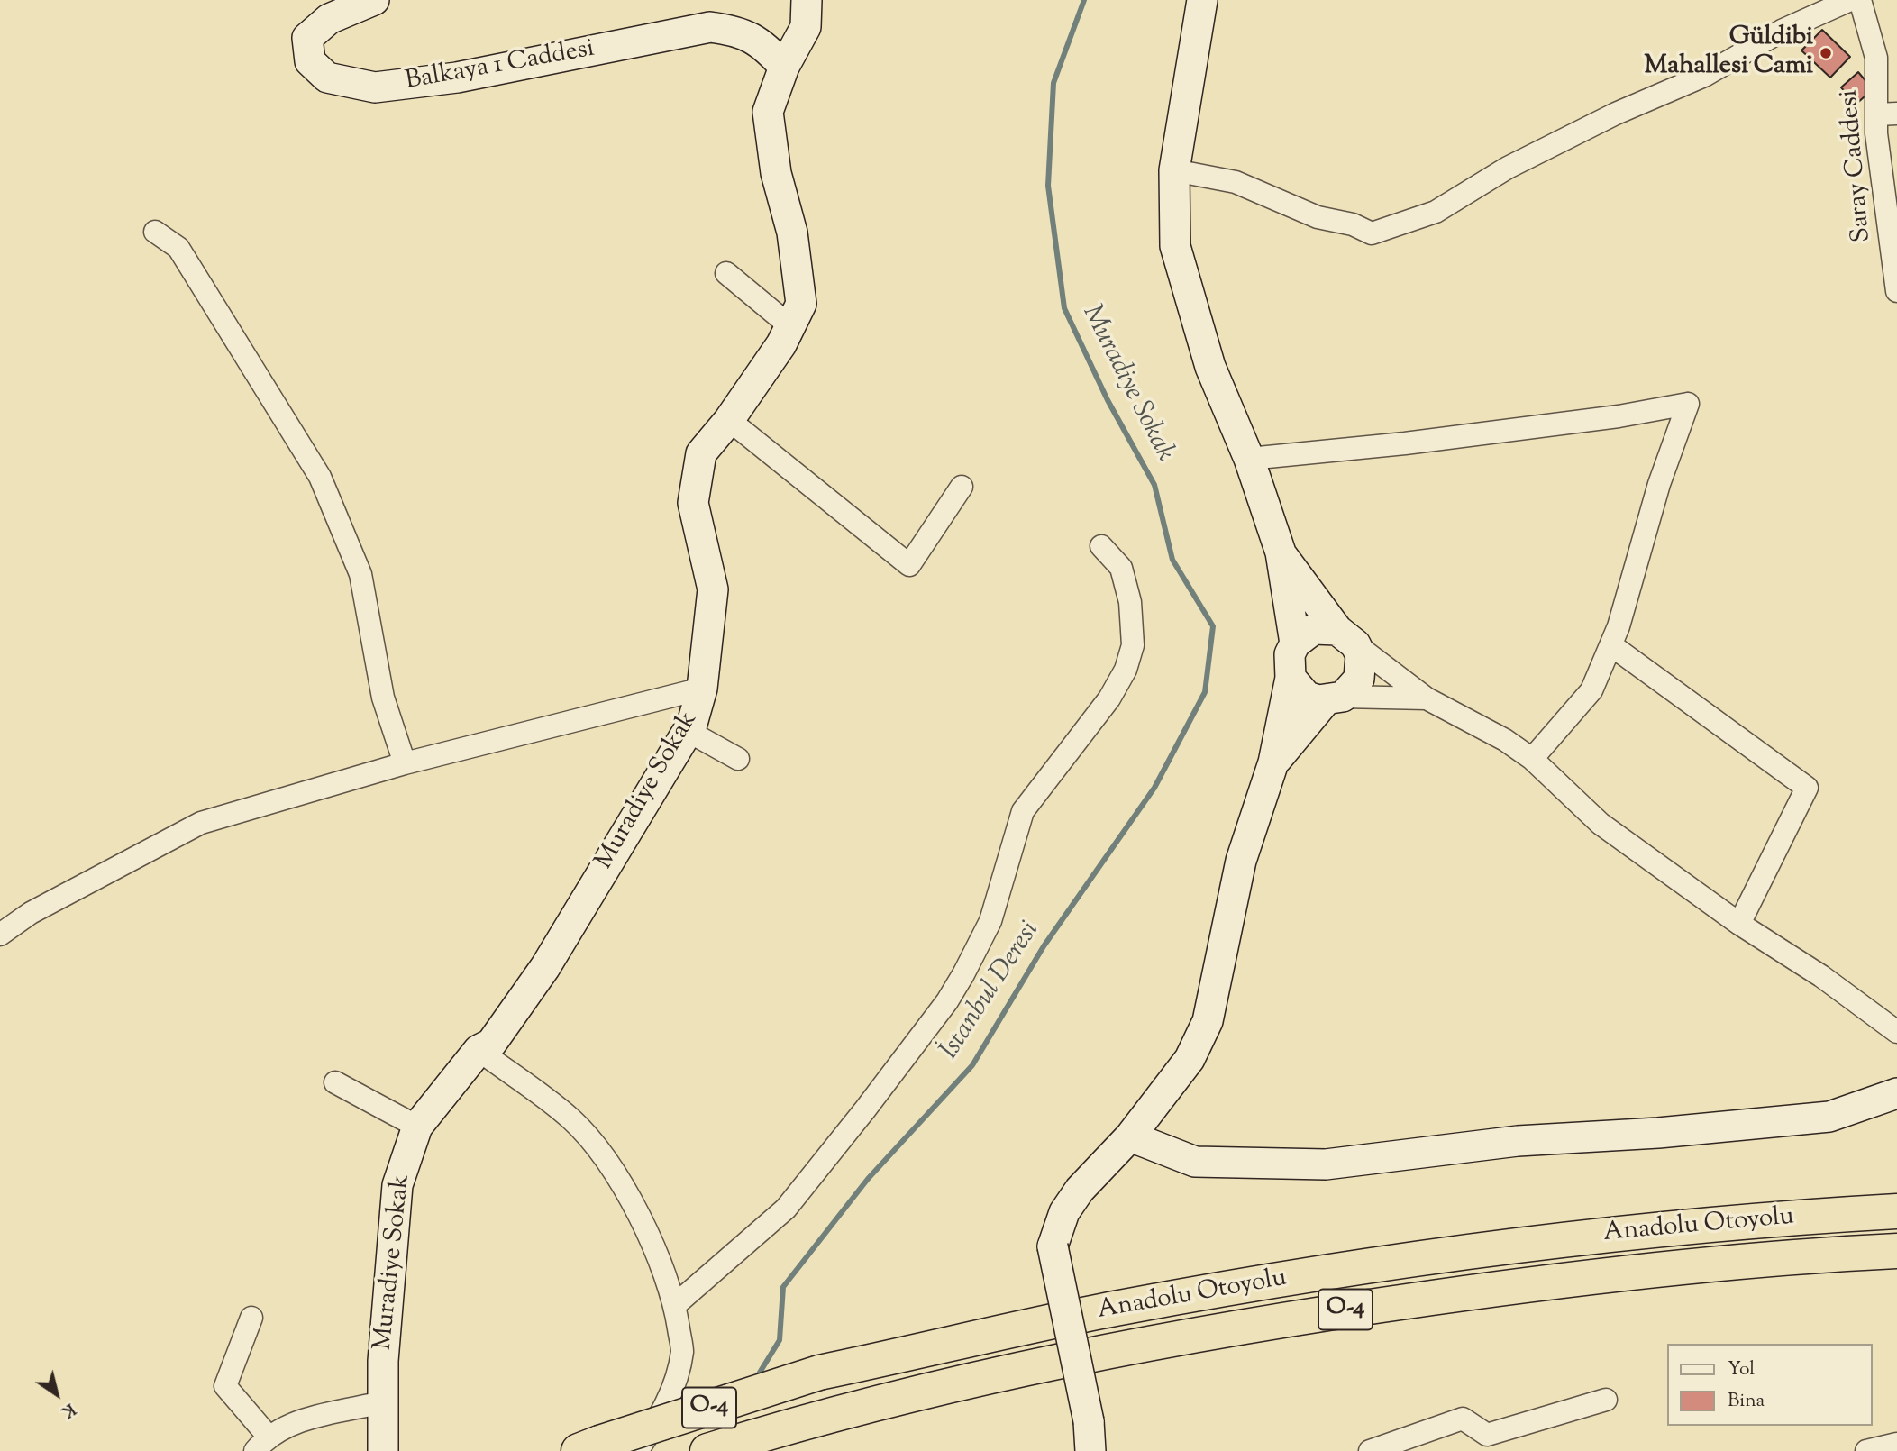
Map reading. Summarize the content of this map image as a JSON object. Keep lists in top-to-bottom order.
{
  "streets": {
    "highway": ["Anadolu Otoyolu", "O-4"],
    "street": ["Balkaya 1 Caddesi", "Saray Caddesi", "Muradiye Sokak"]
  },
  "crossings": [
    ["Balkaya 1 Caddesi", "Muradiye Sokak"]
  ],
  "water": ["Muradiye Sokak", "İstanbul Deresi"],
  "places": ["Güldibi Mahallesi Cami"],
  "legend": ["Yol", "Bina"],
  "north": "bottom right"
}
